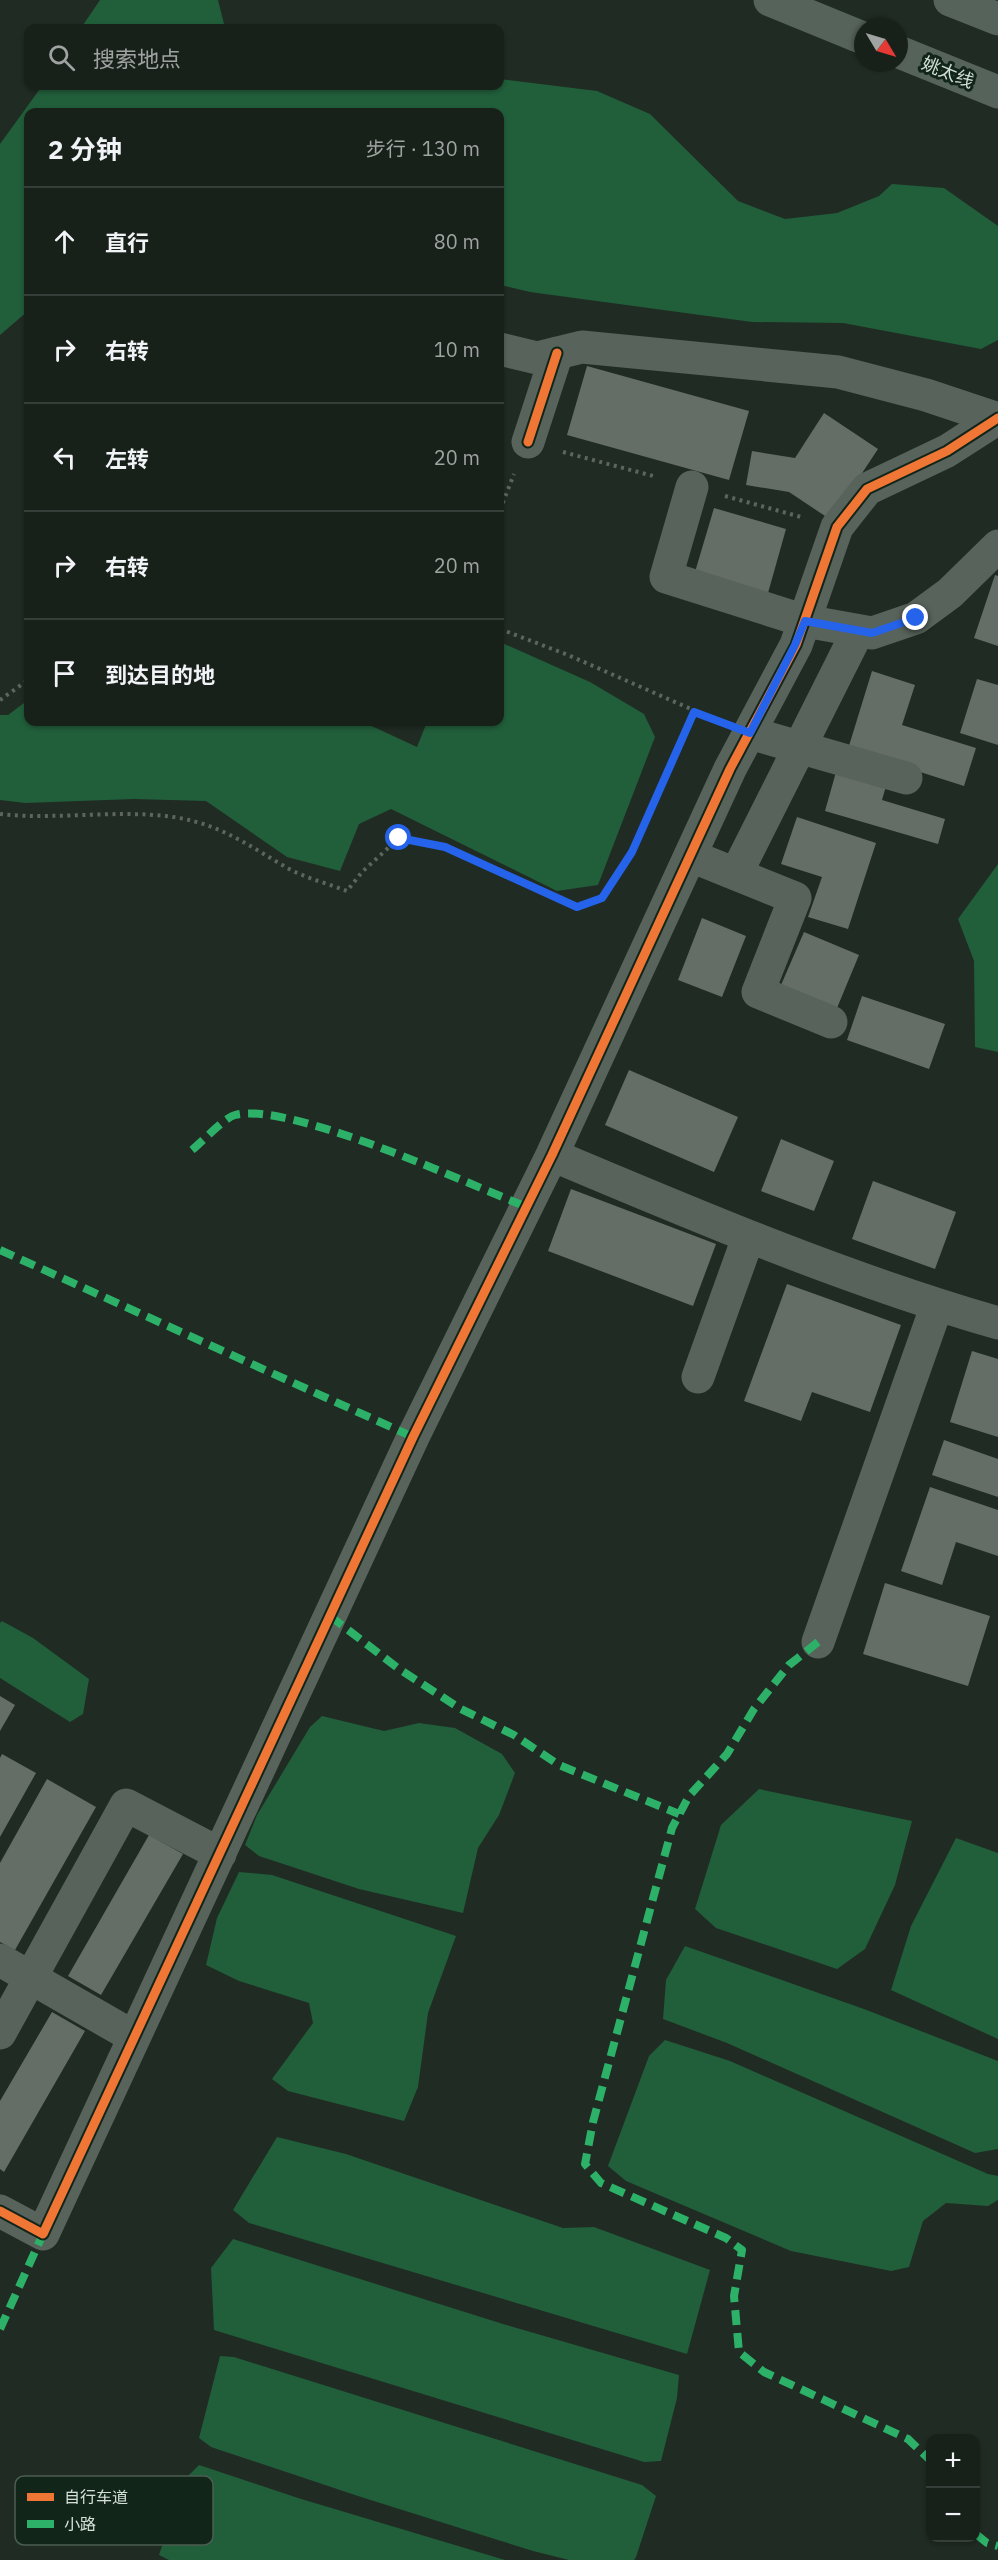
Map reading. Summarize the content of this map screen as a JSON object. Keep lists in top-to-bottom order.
{
  "streets": {
    "main road": ["姚太线"]
  },
  "legend": ["自行车道", "小路"],
  "north": "bottom right",
  "page": {
    "search": "搜索地点",
    "heading": ["2 分钟", "步行 · 130 m"],
    "list": [
      ["直行", "80 m"],
      ["右转", "10 m"],
      ["左转", "20 m"],
      ["右转", "20 m"],
      "到达目的地"
    ],
    "map_buttons": ["+", "−"]
  }
}
